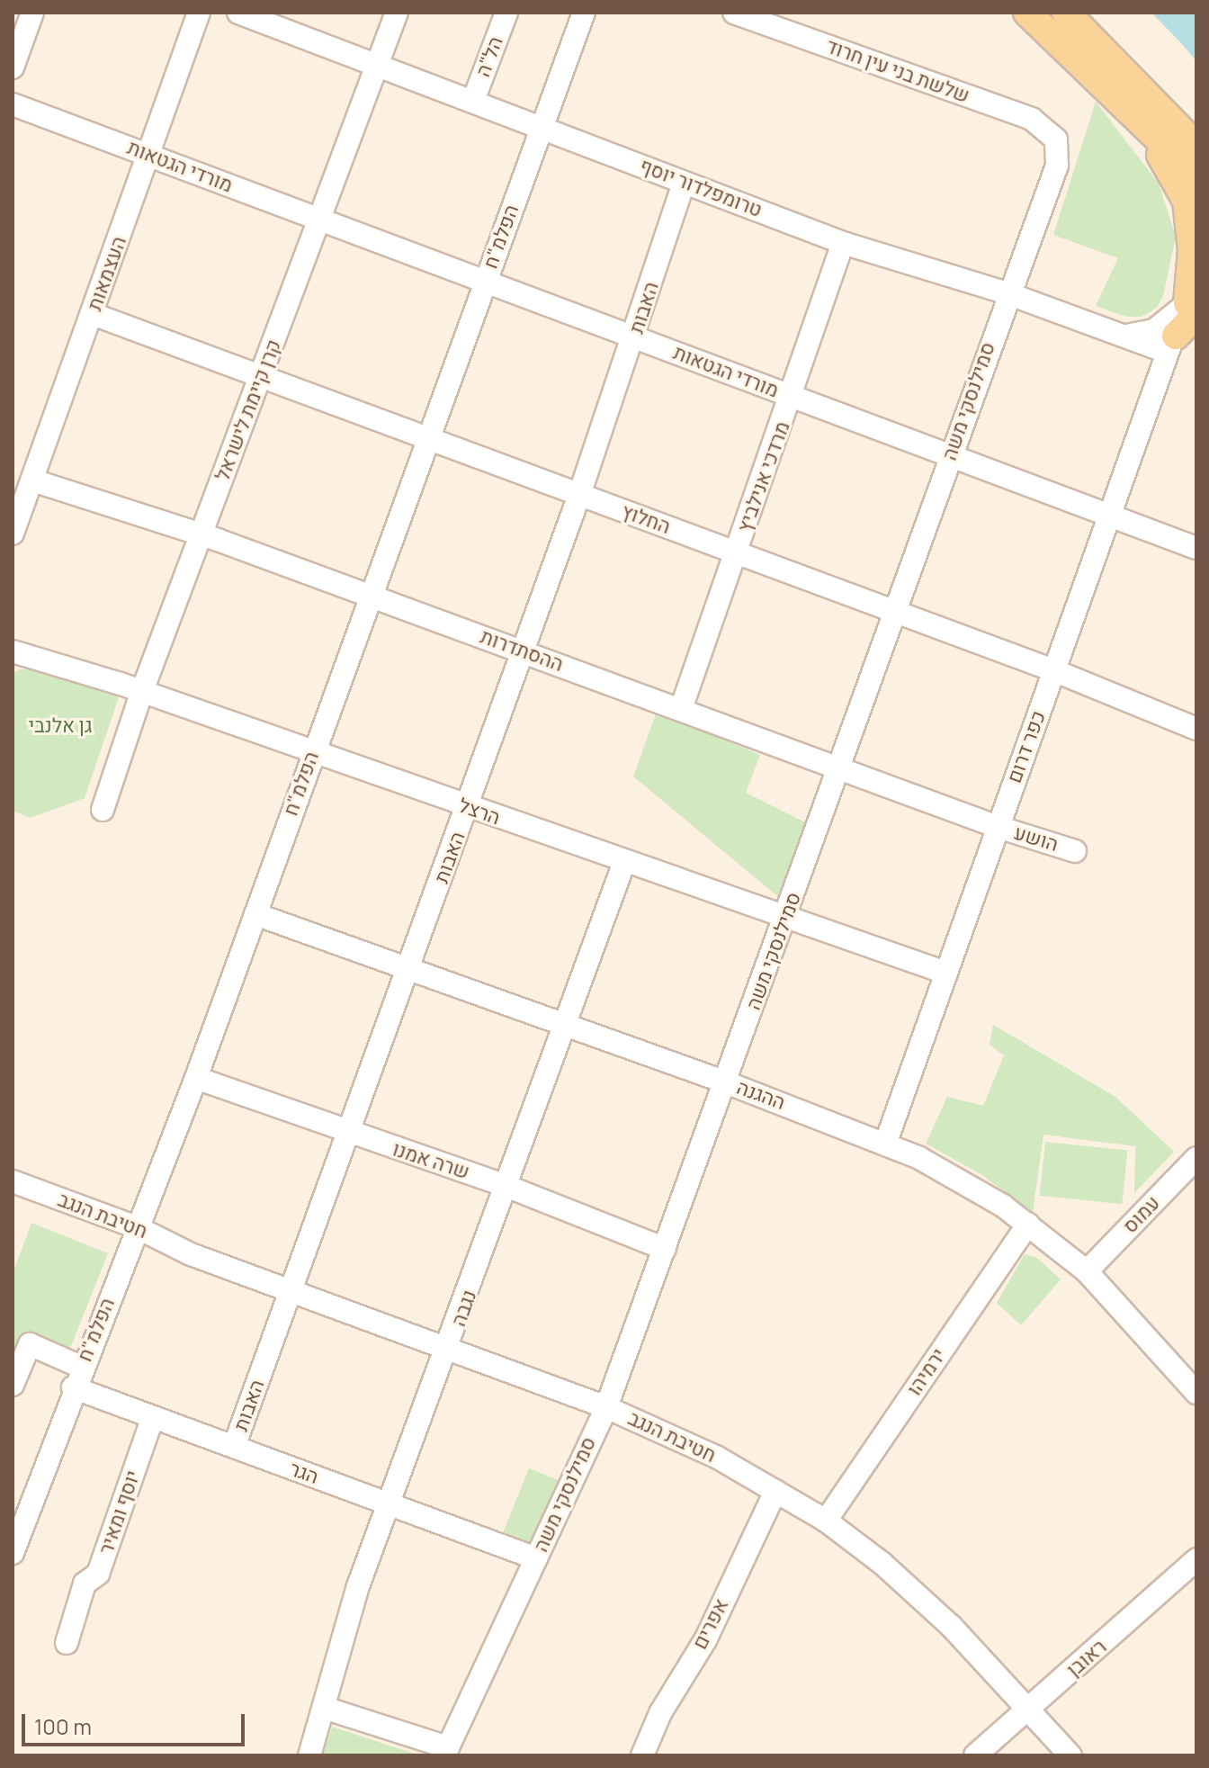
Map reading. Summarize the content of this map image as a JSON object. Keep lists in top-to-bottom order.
{
  "streets": {
    "street": [
      "הל\"ה",
      "שלשת בני עין חרוד",
      "מורדי הגטאות",
      "טרומפלדור יוסף",
      "הפלמ\"ח",
      "העצמאות",
      "האבות",
      "סמילנסקי משה",
      "קרן קיימת לישראל",
      "מרדכי אנילביץ",
      "החלוץ",
      "ההסתדרות",
      "כפר דרום",
      "הרצל",
      "הושע",
      "ההגנה",
      "שרה אמנו",
      "עמוס",
      "חטיבת הנגב",
      "נגבה",
      "ירמיהו",
      "הגר",
      "יוסף ומאיר",
      "אפרים",
      "ראובן"
    ]
  },
  "crossings": [
    ["הל\"ה", "טרומפלדור יוסף"],
    ["שלשת בני עין חרוד", "סמילנסקי משה"],
    ["מורדי הגטאות", "הפלמ\"ח"],
    ["מורדי הגטאות", "העצמאות"],
    ["מורדי הגטאות", "האבות"],
    ["מורדי הגטאות", "סמילנסקי משה"],
    ["מורדי הגטאות", "קרן קיימת לישראל"],
    ["מורדי הגטאות", "מרדכי אנילביץ"],
    ["מורדי הגטאות", "כפר דרום"],
    ["טרומפלדור יוסף", "הפלמ\"ח"],
    ["טרומפלדור יוסף", "האבות"],
    ["טרומפלדור יוסף", "סמילנסקי משה"],
    ["טרומפלדור יוסף", "קרן קיימת לישראל"],
    ["טרומפלדור יוסף", "מרדכי אנילביץ"],
    ["טרומפלדור יוסף", "כפר דרום"],
    ["הפלמ\"ח", "החלוץ"],
    ["הפלמ\"ח", "ההסתדרות"],
    ["הפלמ\"ח", "הרצל"],
    ["הפלמ\"ח", "ההגנה"],
    ["הפלמ\"ח", "שרה אמנו"],
    ["הפלמ\"ח", "חטיבת הנגב"],
    ["הפלמ\"ח", "הגר"],
    ["העצמאות", "החלוץ"],
    ["העצמאות", "ההסתדרות"],
    ["האבות", "החלוץ"],
    ["האבות", "ההסתדרות"],
    ["האבות", "הרצל"],
    ["האבות", "ההגנה"],
    ["האבות", "שרה אמנו"],
    ["האבות", "חטיבת הנגב"],
    ["האבות", "הגר"],
    ["סמילנסקי משה", "החלוץ"],
    ["סמילנסקי משה", "ההסתדרות"],
    ["סמילנסקי משה", "הרצל"],
    ["סמילנסקי משה", "ההגנה"],
    ["סמילנסקי משה", "שרה אמנו"],
    ["סמילנסקי משה", "חטיבת הנגב"],
    ["סמילנסקי משה", "נגבה"],
    ["סמילנסקי משה", "הגר"],
    ["קרן קיימת לישראל", "החלוץ"],
    ["קרן קיימת לישראל", "ההסתדרות"],
    ["קרן קיימת לישראל", "הרצל"],
    ["מרדכי אנילביץ", "החלוץ"],
    ["מרדכי אנילביץ", "ההסתדרות"],
    ["החלוץ", "כפר דרום"],
    ["ההסתדרות", "כפר דרום"],
    ["ההסתדרות", "הושע"],
    ["כפר דרום", "הרצל"],
    ["כפר דרום", "הושע"],
    ["כפר דרום", "ההגנה"],
    ["הרצל", "נגבה"],
    ["ההגנה", "עמוס"],
    ["ההגנה", "נגבה"],
    ["ההגנה", "ירמיהו"],
    ["שרה אמנו", "נגבה"],
    ["חטיבת הנגב", "נגבה"],
    ["חטיבת הנגב", "ירמיהו"],
    ["חטיבת הנגב", "אפרים"],
    ["חטיבת הנגב", "ראובן"],
    ["נגבה", "הגר"],
    ["הגר", "יוסף ומאיר"]
  ],
  "parks": ["גן אלנבי"],
  "scale_bar": "100 m"
}
